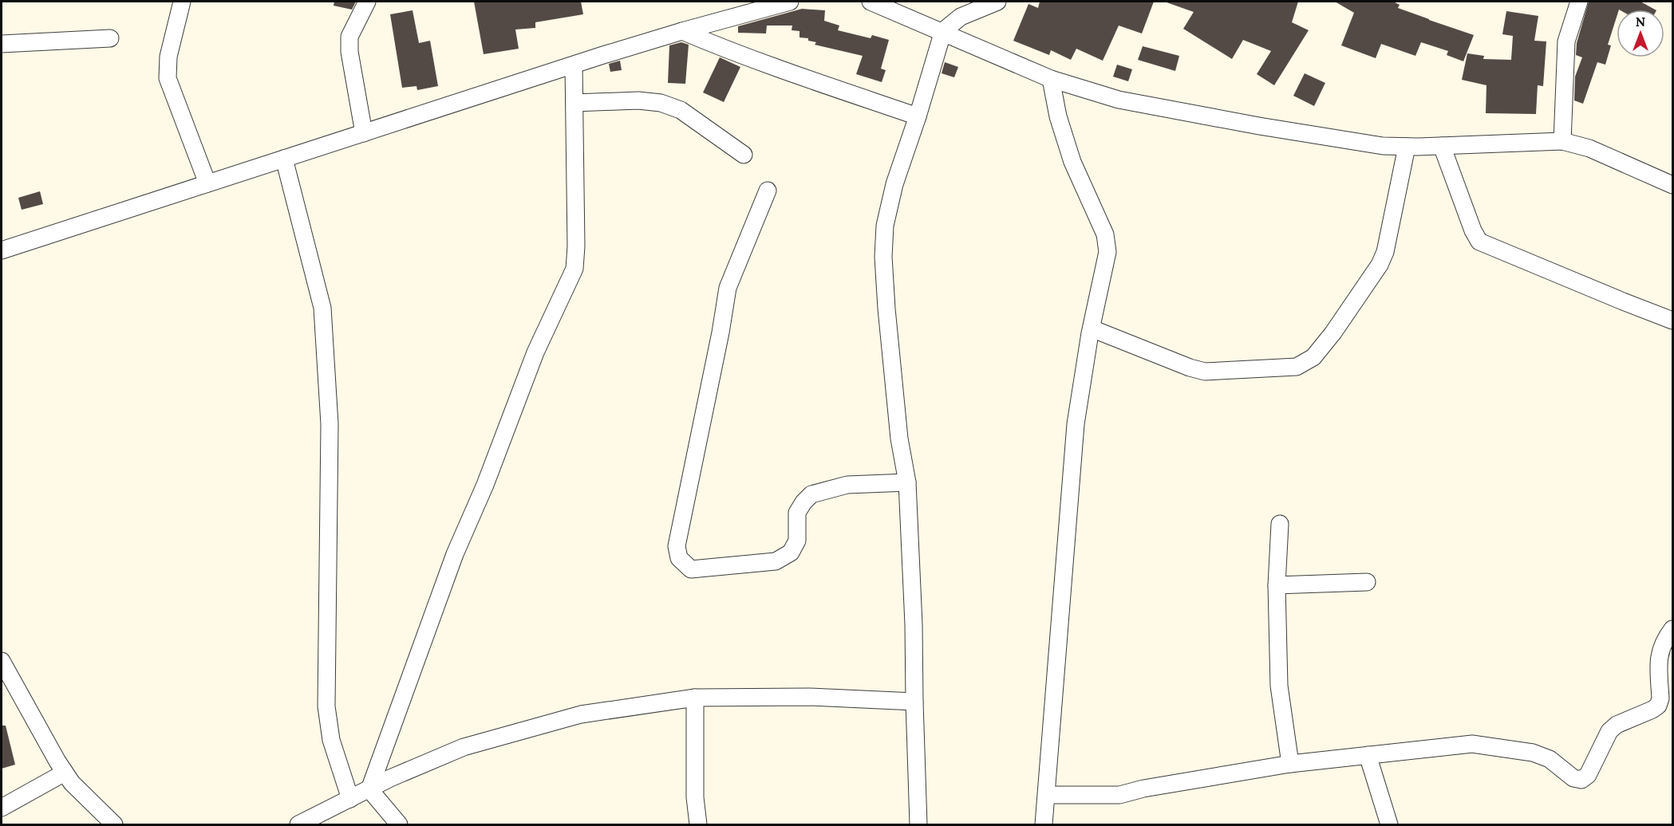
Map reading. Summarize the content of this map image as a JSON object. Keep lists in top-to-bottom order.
{
  "north": "top"
}
